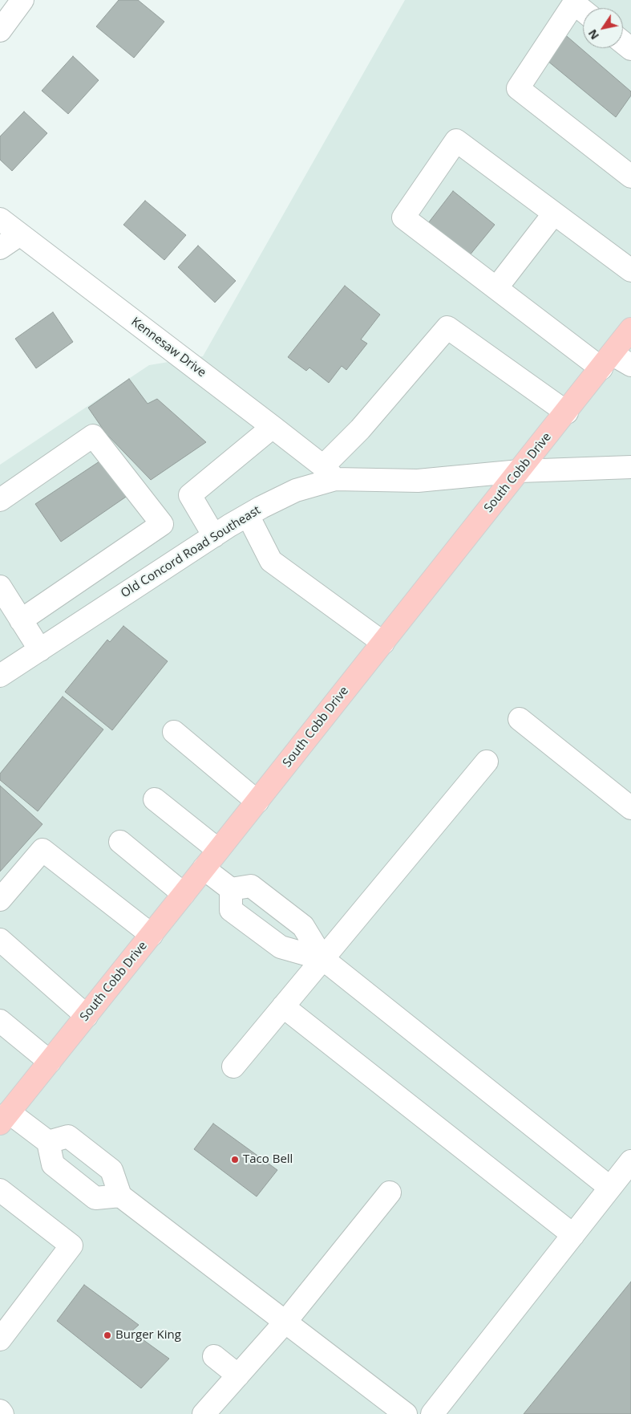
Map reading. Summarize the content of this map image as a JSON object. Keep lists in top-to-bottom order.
{
  "streets": {
    "main road": ["South Cobb Drive"],
    "street": ["Kennesaw Drive", "Old Concord Road Southeast"]
  },
  "crossings": [
    ["Kennesaw Drive", "Old Concord Road Southeast"],
    ["South Cobb Drive", "Old Concord Road Southeast"]
  ],
  "places": ["Taco Bell", "Burger King"],
  "north": "bottom left"
}
